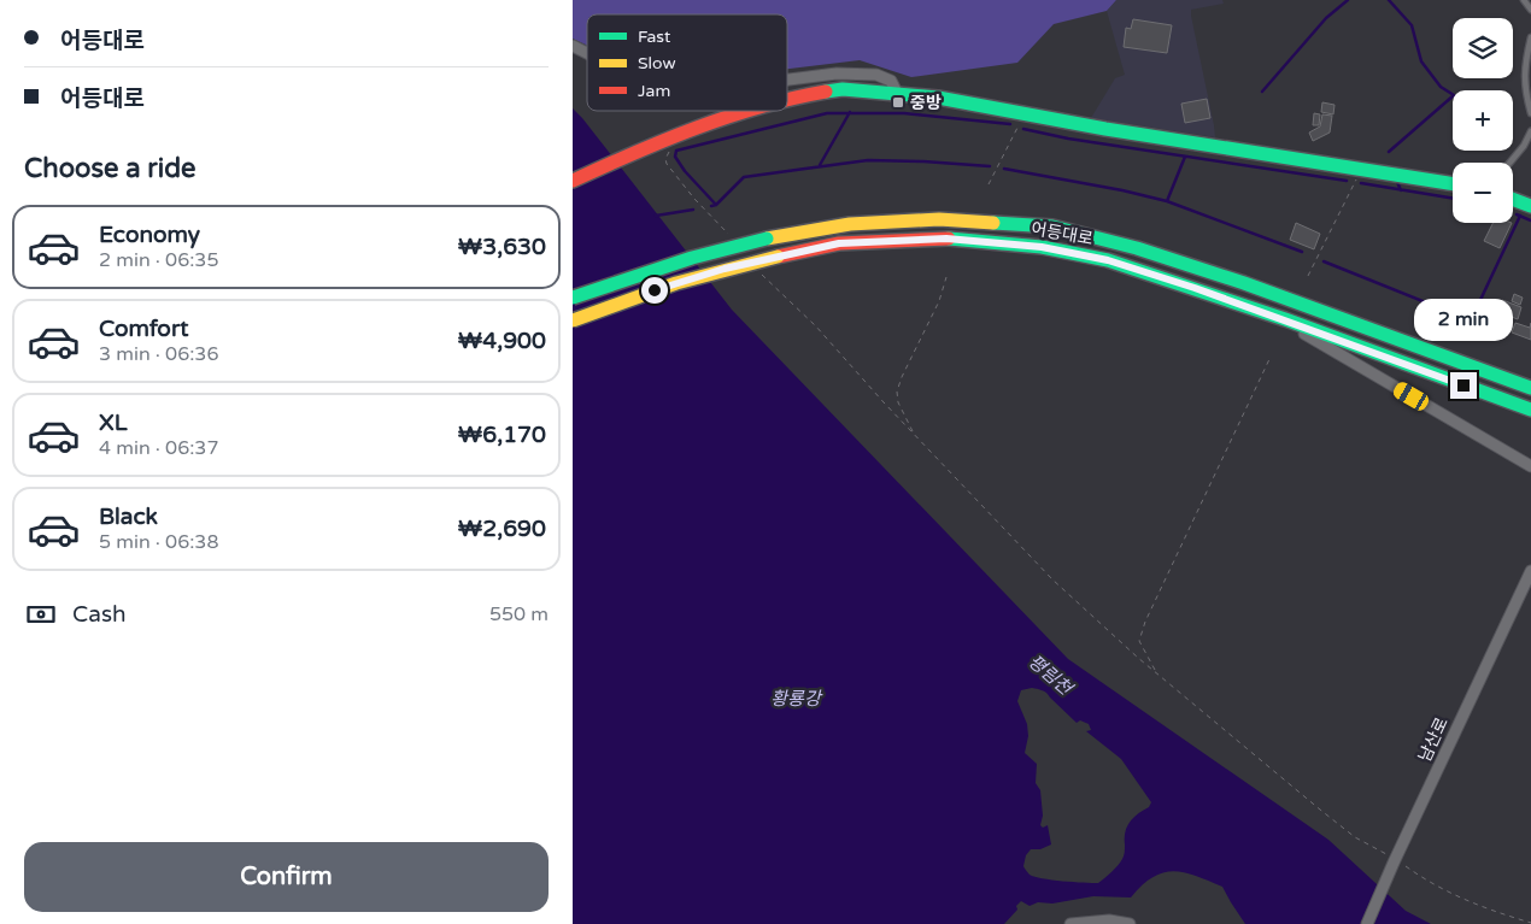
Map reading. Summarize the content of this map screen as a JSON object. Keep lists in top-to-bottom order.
{
  "streets": {
    "main road": ["어등대로"],
    "street": ["남산로"]
  },
  "water": ["평림천", "황룡강"],
  "places": {
    "transit": ["중방"]
  },
  "legend": ["Fast", "Slow", "Jam"],
  "page": {
    "banner": ["어등대로", "어등대로"],
    "map_buttons": ["+", "−"],
    "heading": "Choose a ride",
    "list": [
      {
        "name": "Economy",
        "note": "2 min · 06:35",
        "value": "₩3,630"
      },
      {
        "name": "Comfort",
        "note": "3 min · 06:36",
        "value": "₩4,900"
      },
      {
        "name": "XL",
        "note": "4 min · 06:37",
        "value": "₩6,170"
      },
      {
        "name": "Black",
        "note": "5 min · 06:38",
        "value": "₩2,690"
      }
    ],
    "bubble": "2 min",
    "pay": ["Cash", "550 m"],
    "buttons": "Confirm"
  }
}
